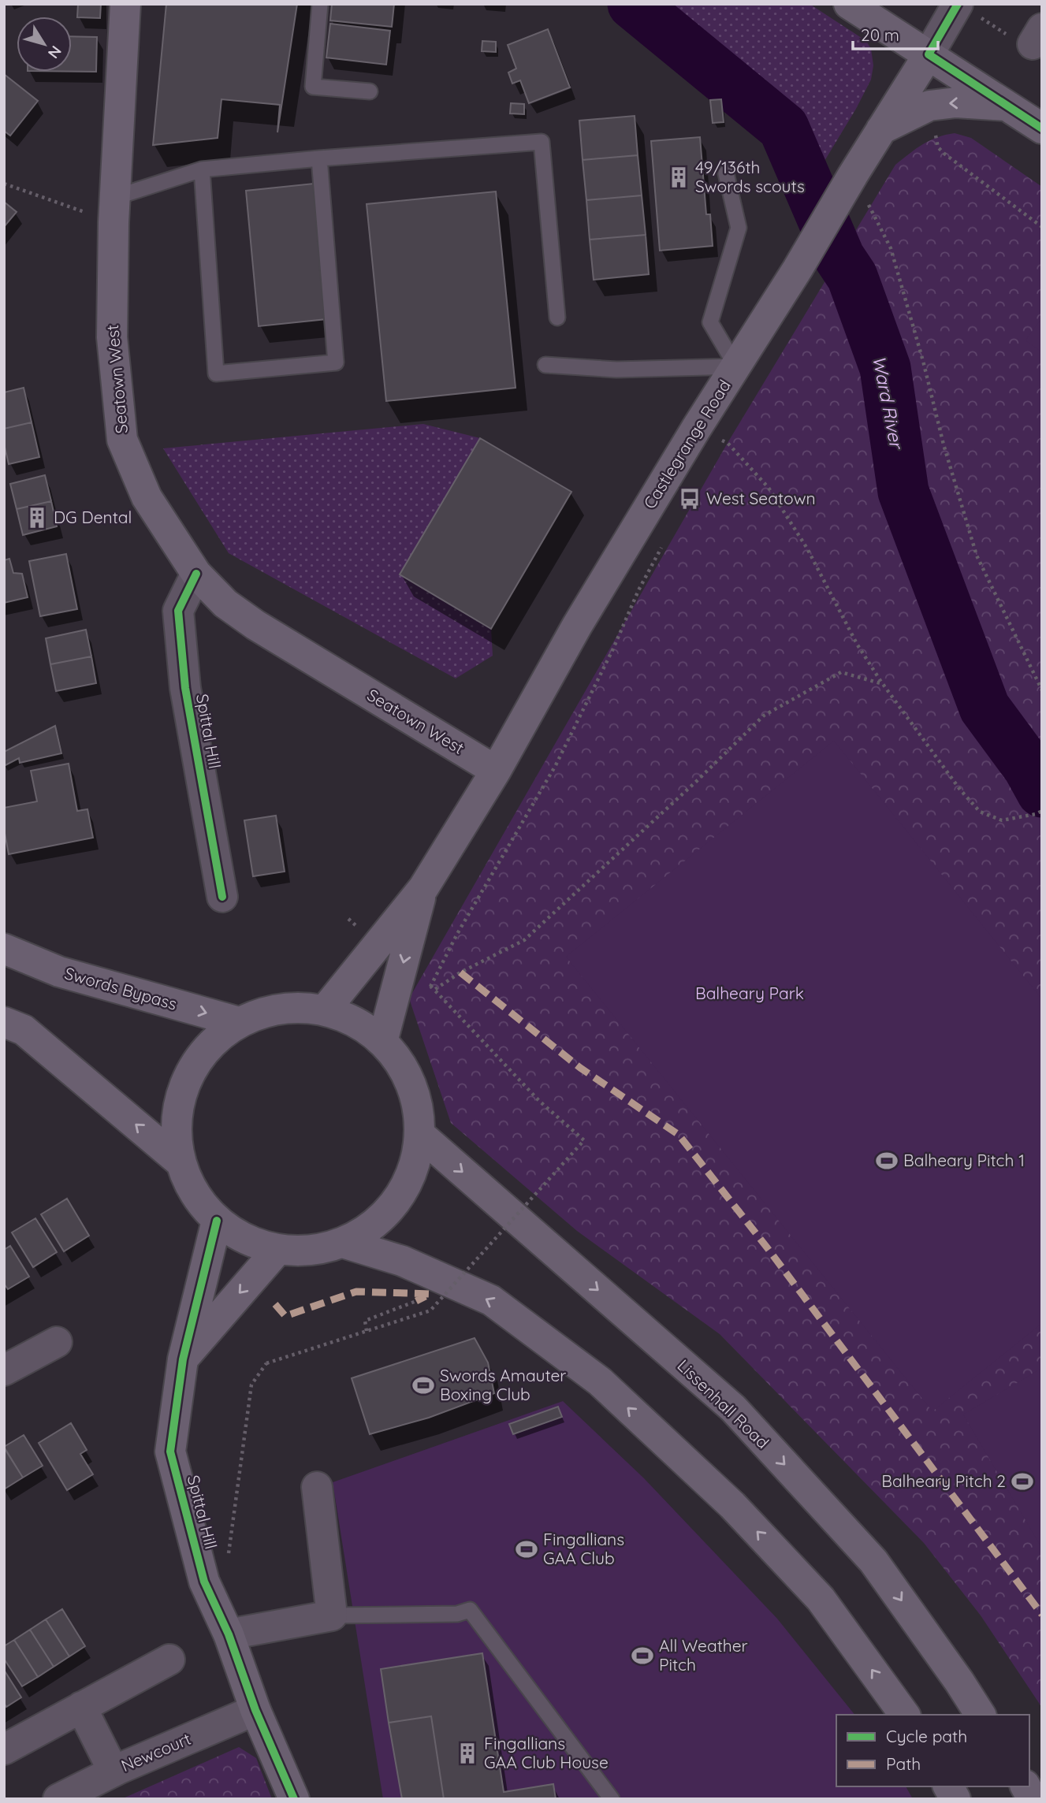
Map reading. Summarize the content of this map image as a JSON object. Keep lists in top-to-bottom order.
{
  "streets": {
    "main road": [
      "Seatown West",
      "Castlegrange Road",
      "Spittal Hill",
      "Swords Bypass",
      "Lissenhall Road"
    ],
    "street": ["Newcourt"]
  },
  "crossings": [
    ["Seatown West", "Castlegrange Road"],
    ["Seatown West", "Spittal Hill"],
    ["Spittal Hill", "Newcourt"]
  ],
  "water": ["Ward River"],
  "parks": ["Balheary Park"],
  "places": {
    "building": ["49/136th Swords scouts", "DG Dental", "Fingallians GAA Club House"],
    "bus stop": ["West Seatown"],
    "sports": [
      "Balheary Pitch 1",
      "Swords Amauter Boxing Club",
      "Balheary Pitch 2",
      "Fingallians GAA Club",
      "All Weather Pitch"
    ]
  },
  "legend": ["Cycle path", "Path"],
  "scale_bar": "20 m",
  "north": "bottom right"
}
